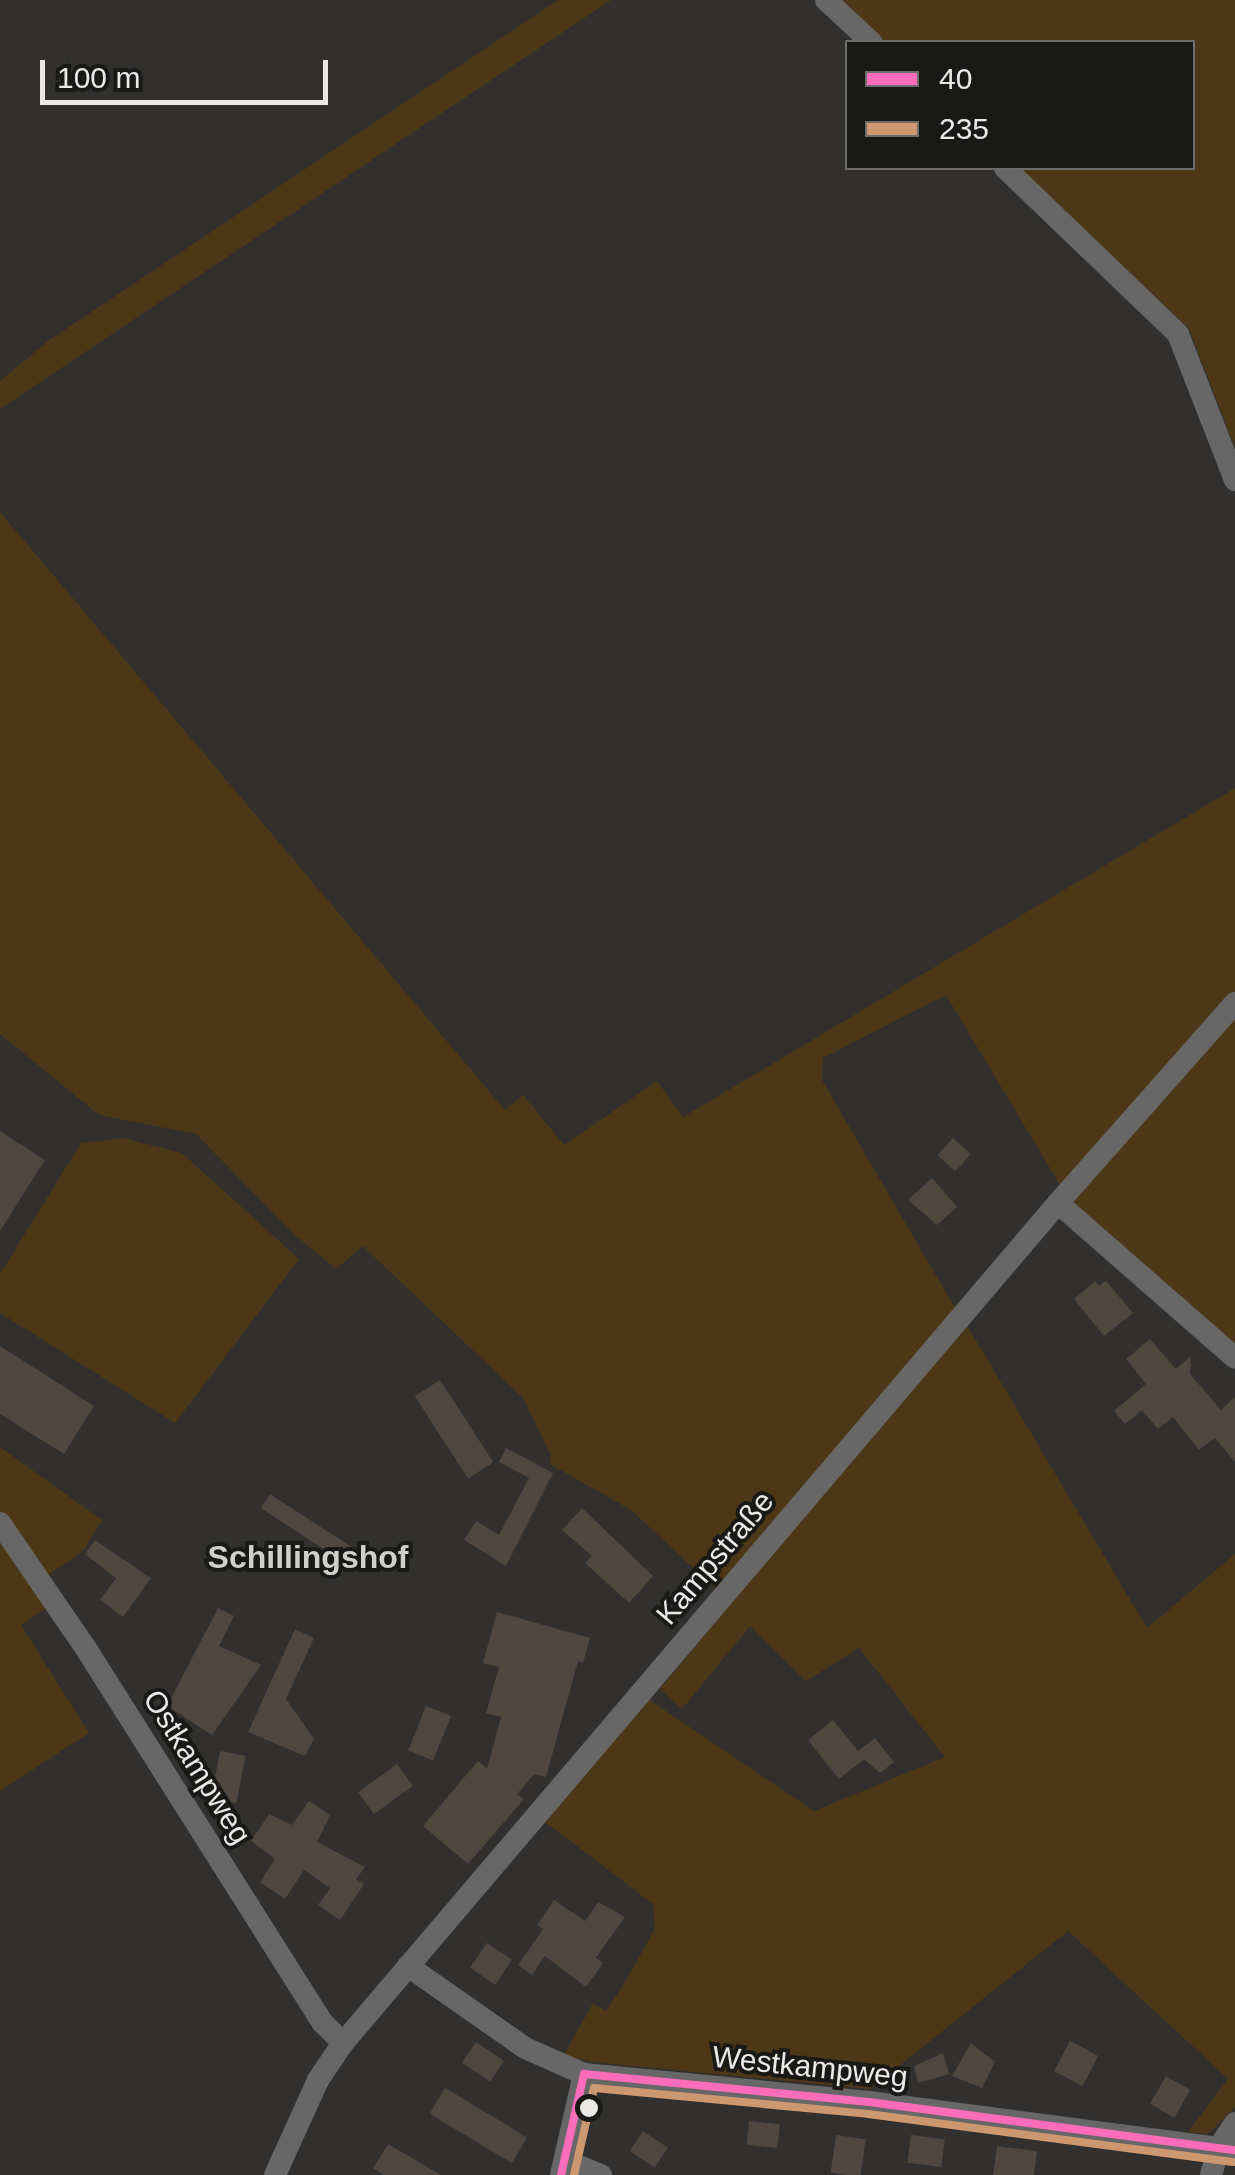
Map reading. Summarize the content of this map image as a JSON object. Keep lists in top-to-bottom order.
{
  "streets": {
    "street": ["Kampstraße", "Ostkampweg", "Westkampweg"]
  },
  "crossings": [
    ["Kampstraße", "Ostkampweg"],
    ["Kampstraße", "Westkampweg"]
  ],
  "districts": ["Schillingshof"],
  "lines": ["transit line 40", "transit line 235"],
  "legend": ["40", "235"],
  "scale_bar": "100 m"
}
